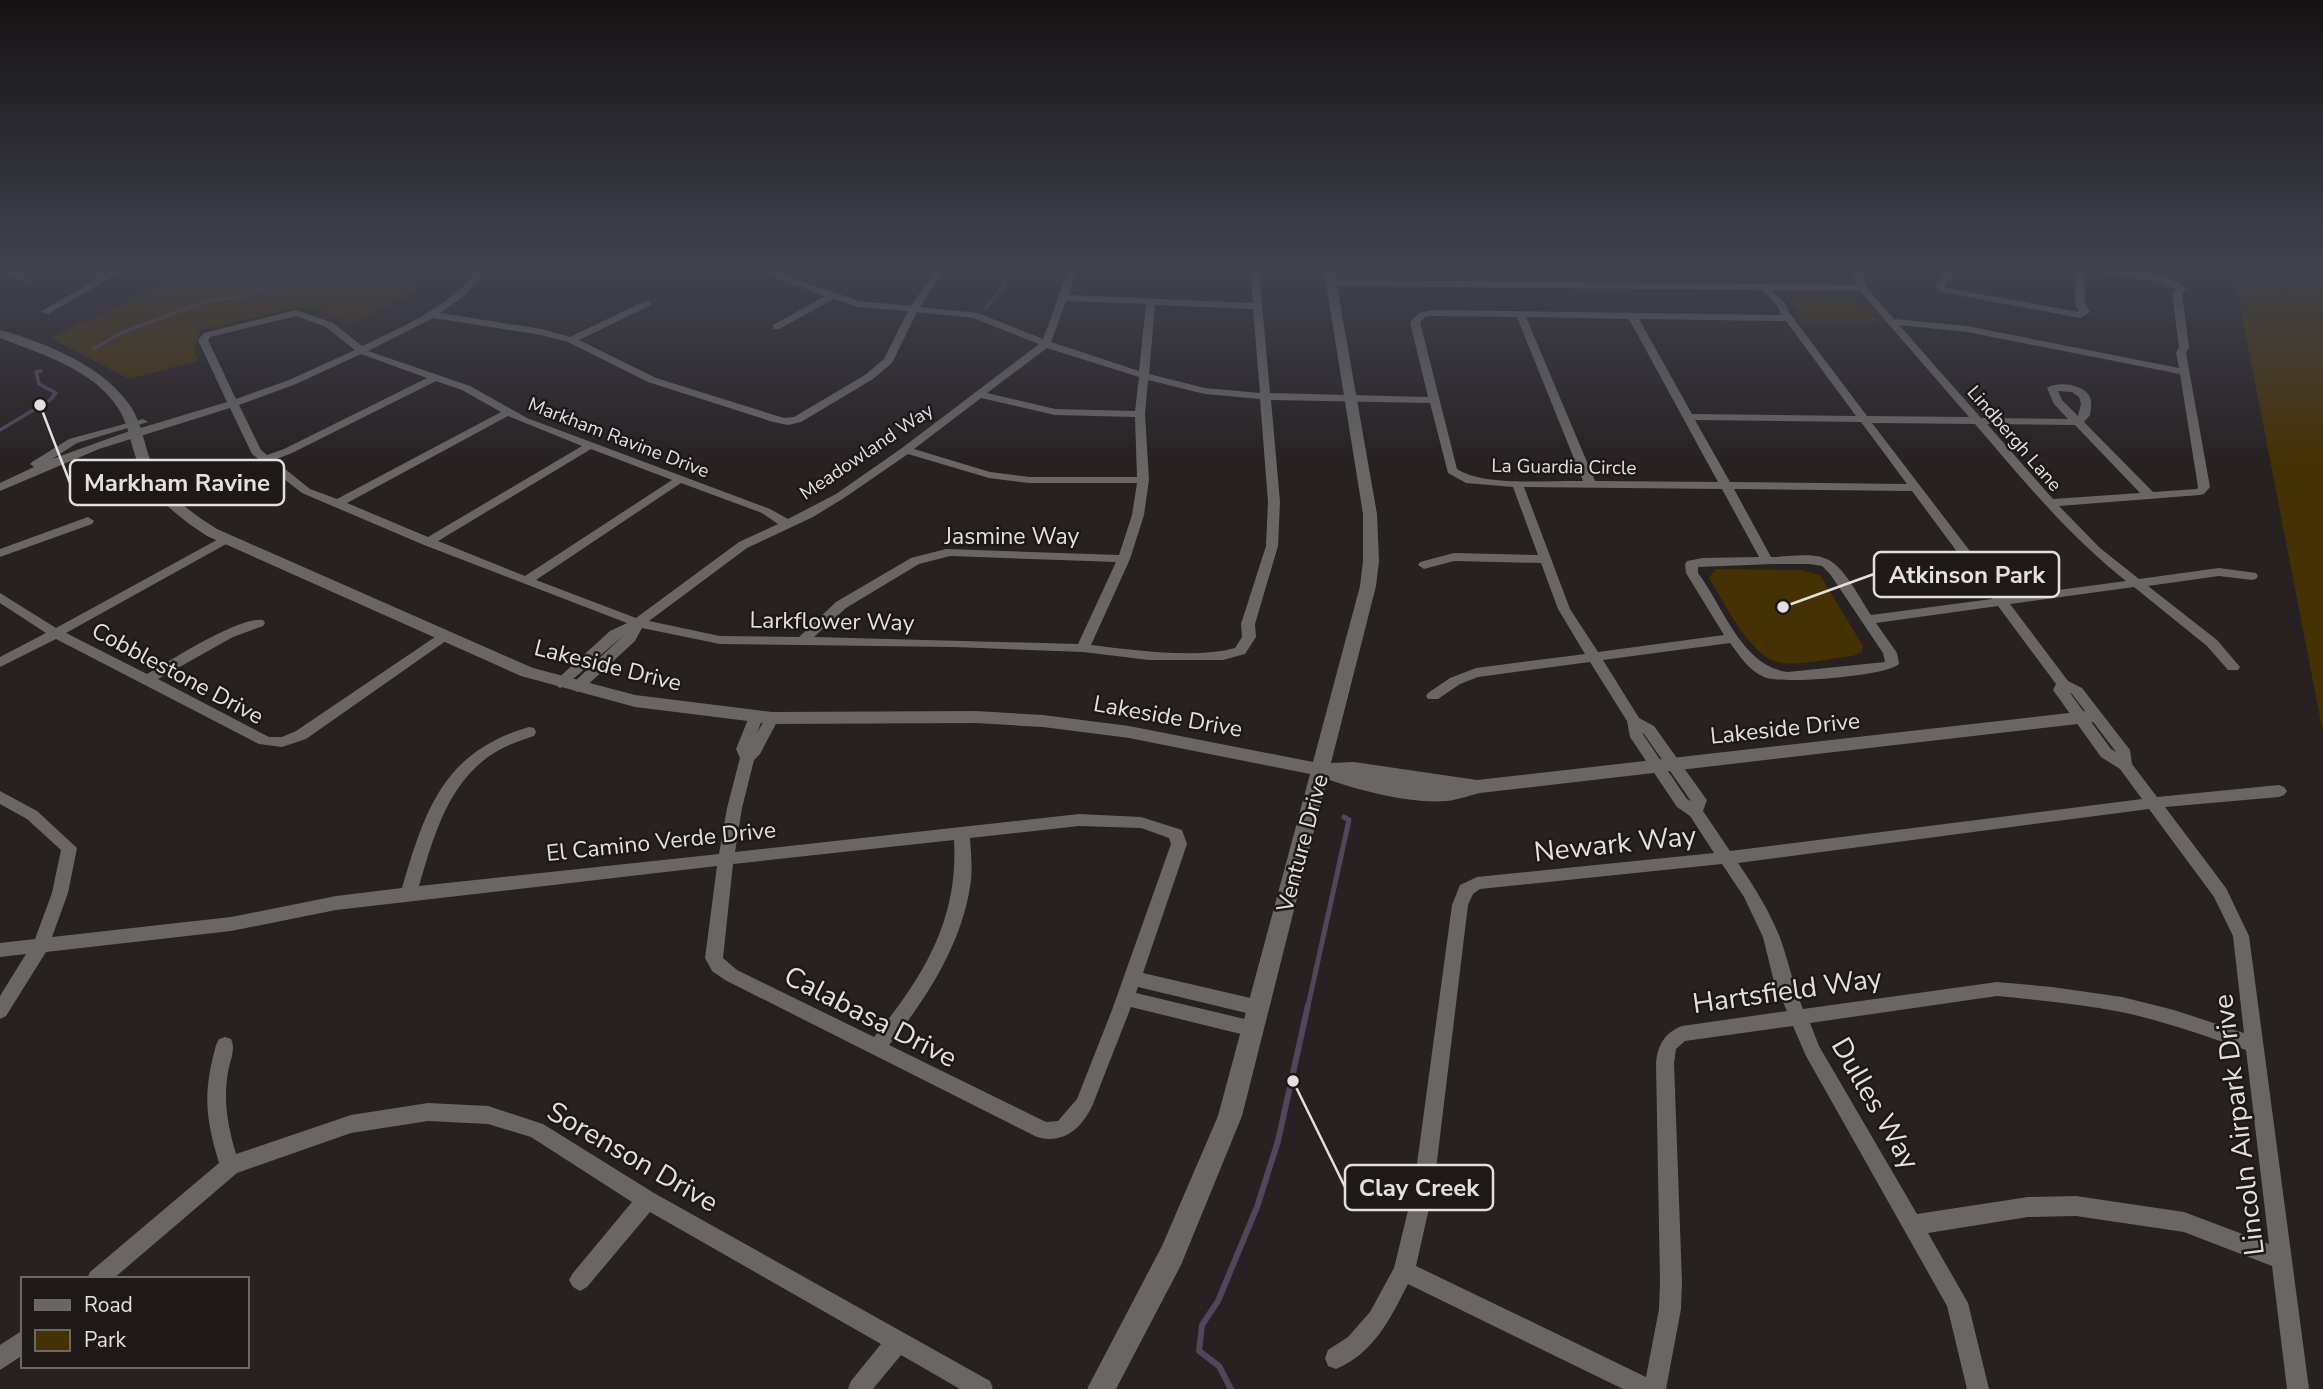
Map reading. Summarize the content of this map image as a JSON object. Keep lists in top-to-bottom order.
{
  "streets": {
    "street": [
      "Markham Ravine Drive",
      "Lindbergh Lane",
      "Meadowland Way",
      "La Guardia Circle",
      "Jasmine Way",
      "Larkflower Way",
      "Lakeside Drive",
      "Cobblestone Drive",
      "El Camino Verde Drive",
      "Venture Drive",
      "Newark Way",
      "Hartsfield Way",
      "Calabasa Drive",
      "Dulles Way",
      "Lincoln Airpark Drive",
      "Sorenson Drive"
    ]
  },
  "crossings": [
    ["Markham Ravine Drive", "Meadowland Way"],
    ["Markham Ravine Drive", "Larkflower Way"],
    ["Meadowland Way", "Larkflower Way"],
    ["Meadowland Way", "Lakeside Drive"],
    ["La Guardia Circle", "Dulles Way"],
    ["La Guardia Circle", "Lincoln Airpark Drive"],
    ["Jasmine Way", "Larkflower Way"],
    ["Lakeside Drive", "Cobblestone Drive"],
    ["Lakeside Drive", "Venture Drive"],
    ["Lakeside Drive", "Calabasa Drive"],
    ["Lakeside Drive", "Dulles Way"],
    ["Lakeside Drive", "Lincoln Airpark Drive"],
    ["El Camino Verde Drive", "Calabasa Drive"],
    ["Newark Way", "Dulles Way"],
    ["Newark Way", "Lincoln Airpark Drive"],
    ["Hartsfield Way", "Dulles Way"],
    ["Hartsfield Way", "Lincoln Airpark Drive"]
  ],
  "places": ["Markham Ravine", "Atkinson Park", "Clay Creek"],
  "legend": ["Road", "Park"]
}
